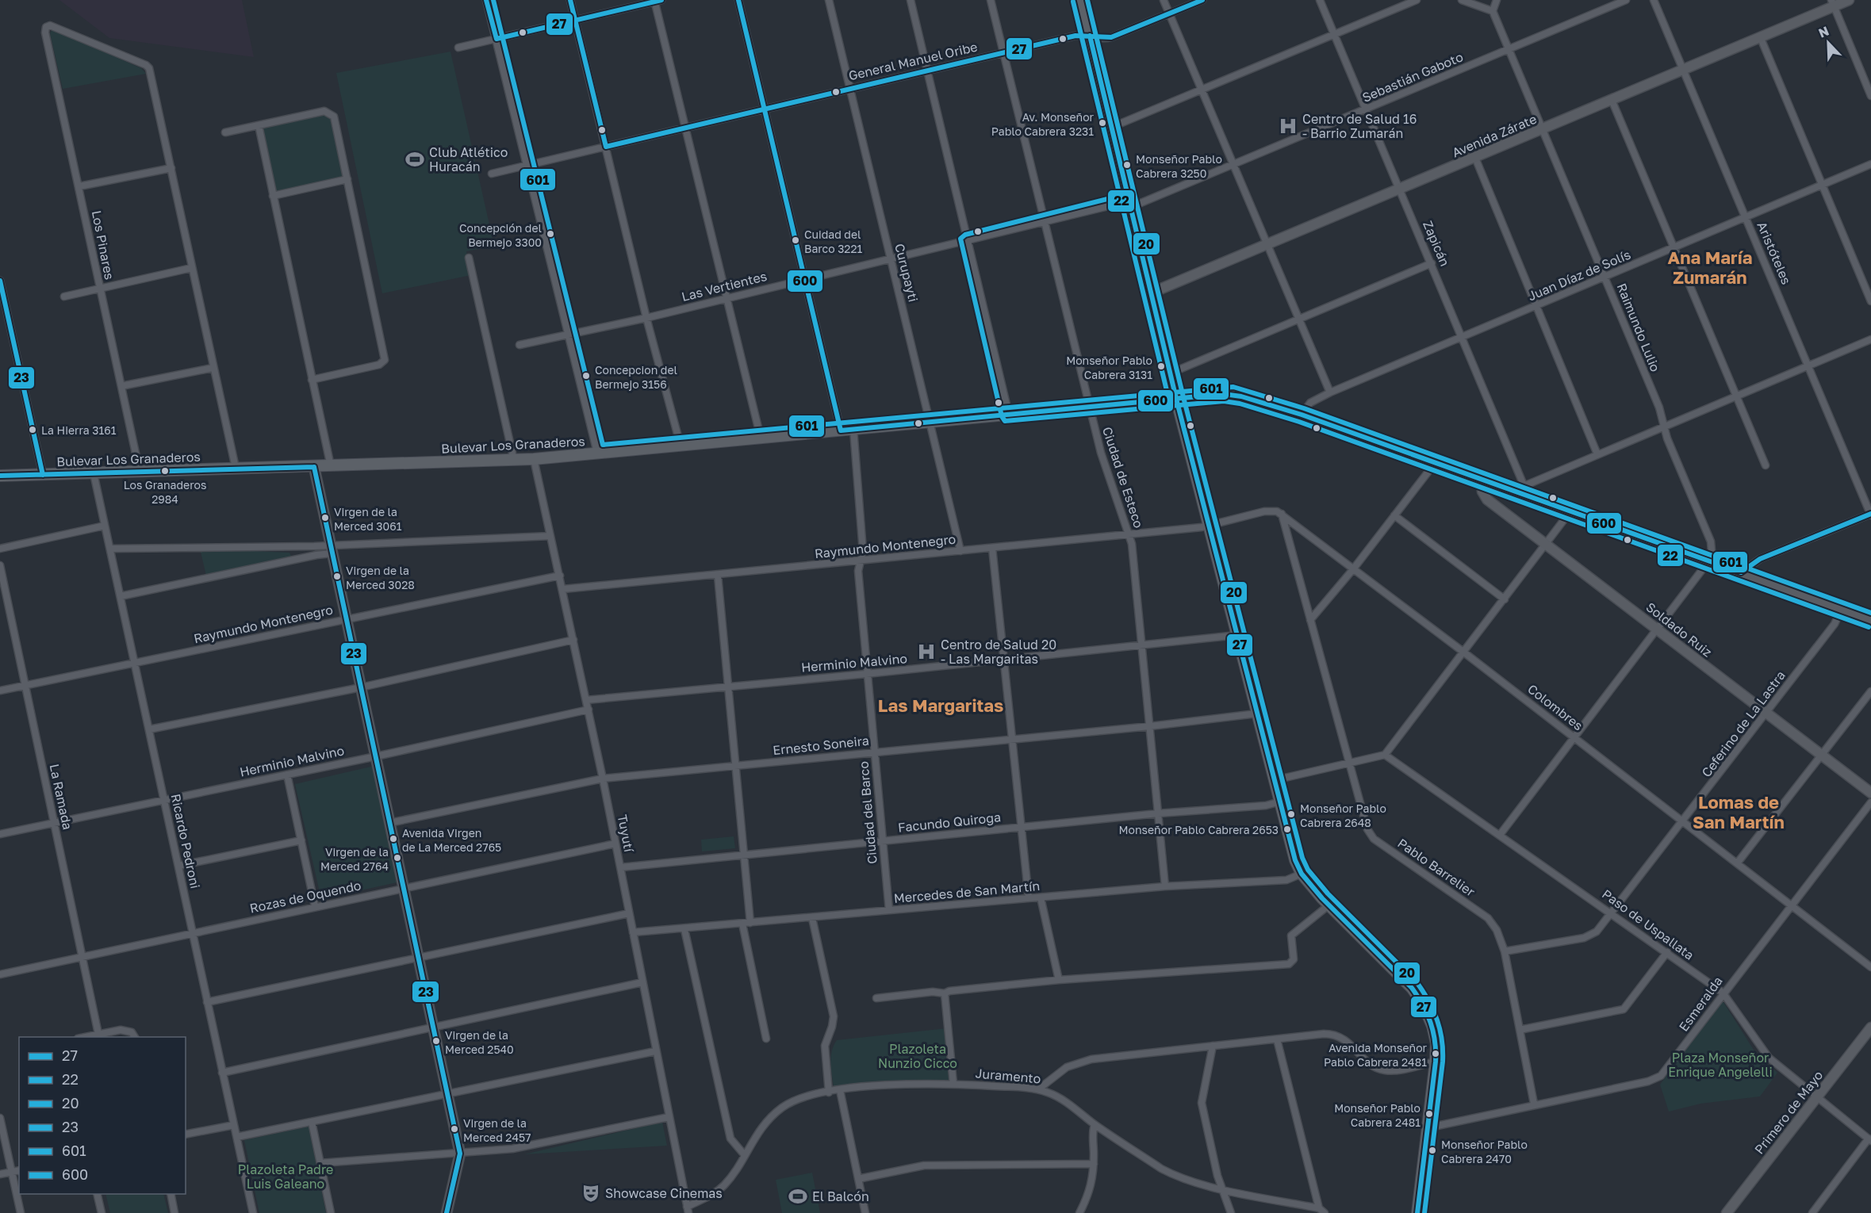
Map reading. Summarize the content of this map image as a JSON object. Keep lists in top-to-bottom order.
{
  "streets": {
    "main road": [
      "Avenida Zárate",
      "Bulevar Los Granaderos",
      "Soldado Ruiz",
      "Primero de Mayo"
    ],
    "street": [
      "General Manuel Oribe",
      "Sebastián Gaboto",
      "Zapicán",
      "Los Pinares",
      "Aristóteles",
      "Curupayti",
      "Juan Díaz de Solís",
      "Las Vertientes",
      "Raimundo Lulio",
      "Ciudad de Esteco",
      "Raymundo Montenegro",
      "Herminio Malvino",
      "Colombres",
      "Ceferino de La Lastra",
      "Ernesto Soneira",
      "La Ramada",
      "Ciudad del Barco",
      "Facundo Quiroga",
      "Tuyutí",
      "Ricardo Pedroni",
      "Pablo Barrelier",
      "Mercedes de San Martín",
      "Rozas de Oquendo",
      "Paso de Uspallata",
      "Esmeralda",
      "Juramento"
    ]
  },
  "crossings": [
    ["General Manuel Oribe", "Curupayti"],
    ["General Manuel Oribe", "Ciudad de Esteco"],
    ["Sebastián Gaboto", "Zapicán"],
    ["Sebastián Gaboto", "Las Vertientes"],
    ["Sebastián Gaboto", "Raimundo Lulio"],
    ["Avenida Zárate", "Zapicán"],
    ["Avenida Zárate", "Aristóteles"],
    ["Avenida Zárate", "Raimundo Lulio"],
    ["Zapicán", "Juan Díaz de Solís"],
    ["Zapicán", "Bulevar Los Granaderos"],
    ["Los Pinares", "Bulevar Los Granaderos"],
    ["Aristóteles", "Juan Díaz de Solís"],
    ["Curupayti", "Las Vertientes"],
    ["Curupayti", "Bulevar Los Granaderos"],
    ["Curupayti", "Raymundo Montenegro"],
    ["Juan Díaz de Solís", "Raimundo Lulio"],
    ["Juan Díaz de Solís", "Bulevar Los Granaderos"],
    ["Las Vertientes", "Ciudad de Esteco"],
    ["Raimundo Lulio", "Bulevar Los Granaderos"],
    ["Bulevar Los Granaderos", "Ciudad de Esteco"],
    ["Bulevar Los Granaderos", "Soldado Ruiz"],
    ["Bulevar Los Granaderos", "Ceferino de La Lastra"],
    ["Bulevar Los Granaderos", "Ciudad del Barco"],
    ["Bulevar Los Granaderos", "Tuyutí"],
    ["Bulevar Los Granaderos", "Ricardo Pedroni"],
    ["Ciudad de Esteco", "Raymundo Montenegro"],
    ["Ciudad de Esteco", "Herminio Malvino"],
    ["Ciudad de Esteco", "Ernesto Soneira"],
    ["Ciudad de Esteco", "Facundo Quiroga"],
    ["Ciudad de Esteco", "Mercedes de San Martín"],
    ["Raymundo Montenegro", "La Ramada"],
    ["Raymundo Montenegro", "Ciudad del Barco"],
    ["Raymundo Montenegro", "Tuyutí"],
    ["Raymundo Montenegro", "Ricardo Pedroni"],
    ["Soldado Ruiz", "Ceferino de La Lastra"],
    ["Herminio Malvino", "La Ramada"],
    ["Herminio Malvino", "Ciudad del Barco"],
    ["Herminio Malvino", "Tuyutí"],
    ["Herminio Malvino", "Ricardo Pedroni"],
    ["Colombres", "Ceferino de La Lastra"],
    ["Colombres", "Pablo Barrelier"],
    ["Colombres", "Esmeralda"],
    ["Ceferino de La Lastra", "Pablo Barrelier"],
    ["Ceferino de La Lastra", "Paso de Uspallata"],
    ["Ernesto Soneira", "Ciudad del Barco"],
    ["Ernesto Soneira", "Tuyutí"],
    ["La Ramada", "Rozas de Oquendo"],
    ["Ciudad del Barco", "Facundo Quiroga"],
    ["Ciudad del Barco", "Mercedes de San Martín"],
    ["Facundo Quiroga", "Tuyutí"],
    ["Tuyutí", "Mercedes de San Martín"],
    ["Tuyutí", "Rozas de Oquendo"],
    ["Tuyutí", "Juramento"],
    ["Ricardo Pedroni", "Rozas de Oquendo"],
    ["Pablo Barrelier", "Esmeralda"],
    ["Paso de Uspallata", "Esmeralda"],
    ["Paso de Uspallata", "Primero de Mayo"]
  ],
  "districts": ["Ana María Zumarán", "Las Margaritas", "Lomas de San Martín"],
  "parks": ["Plazoleta Nunzio Cicco", "Plaza Monseñor Enrique Angelelli", "Plazoleta Padre Luis Galeano"],
  "places": {
    "other": [
      "Av. Monseñor Pablo Cabrera 3231",
      "Monseñor Pablo Cabrera 3250",
      "Concepción del Bermejo 3300",
      "Cuidad del Barco 3221",
      "Monseñor Pablo Cabrera 3131",
      "Concepcion del Bermejo 3156",
      "La Hierra 3161",
      "Los Granaderos 2984",
      "Virgen de la Merced 3061",
      "Virgen de la Merced 3028",
      "Monseñor Pablo Cabrera 2648",
      "Monseñor Pablo Cabrera 2653",
      "Avenida Virgen de La Merced 2765",
      "Virgen de la Merced 2764",
      "Virgen de la Merced 2540",
      "Avenida Monseñor Pablo Cabrera 2481",
      "Monseñor Pablo Cabrera 2481",
      "Virgen de la Merced 2457",
      "Monseñor Pablo Cabrera 2470"
    ],
    "hospital": ["Centro de Salud 16 - Barrio Zumarán", "Centro de Salud 20 - Las Margaritas"],
    "sports": ["Club Atlético Huracán", "El Balcón"],
    "theatre": ["Showcase Cinemas"]
  },
  "lines": [
    "transit line 27",
    "transit line 20",
    "transit line 601",
    "transit line 600",
    "transit line 22",
    "transit line 23"
  ],
  "legend": [
    "27",
    "22",
    "20",
    "23",
    "601",
    "600"
  ],
  "north": "top left"
}
